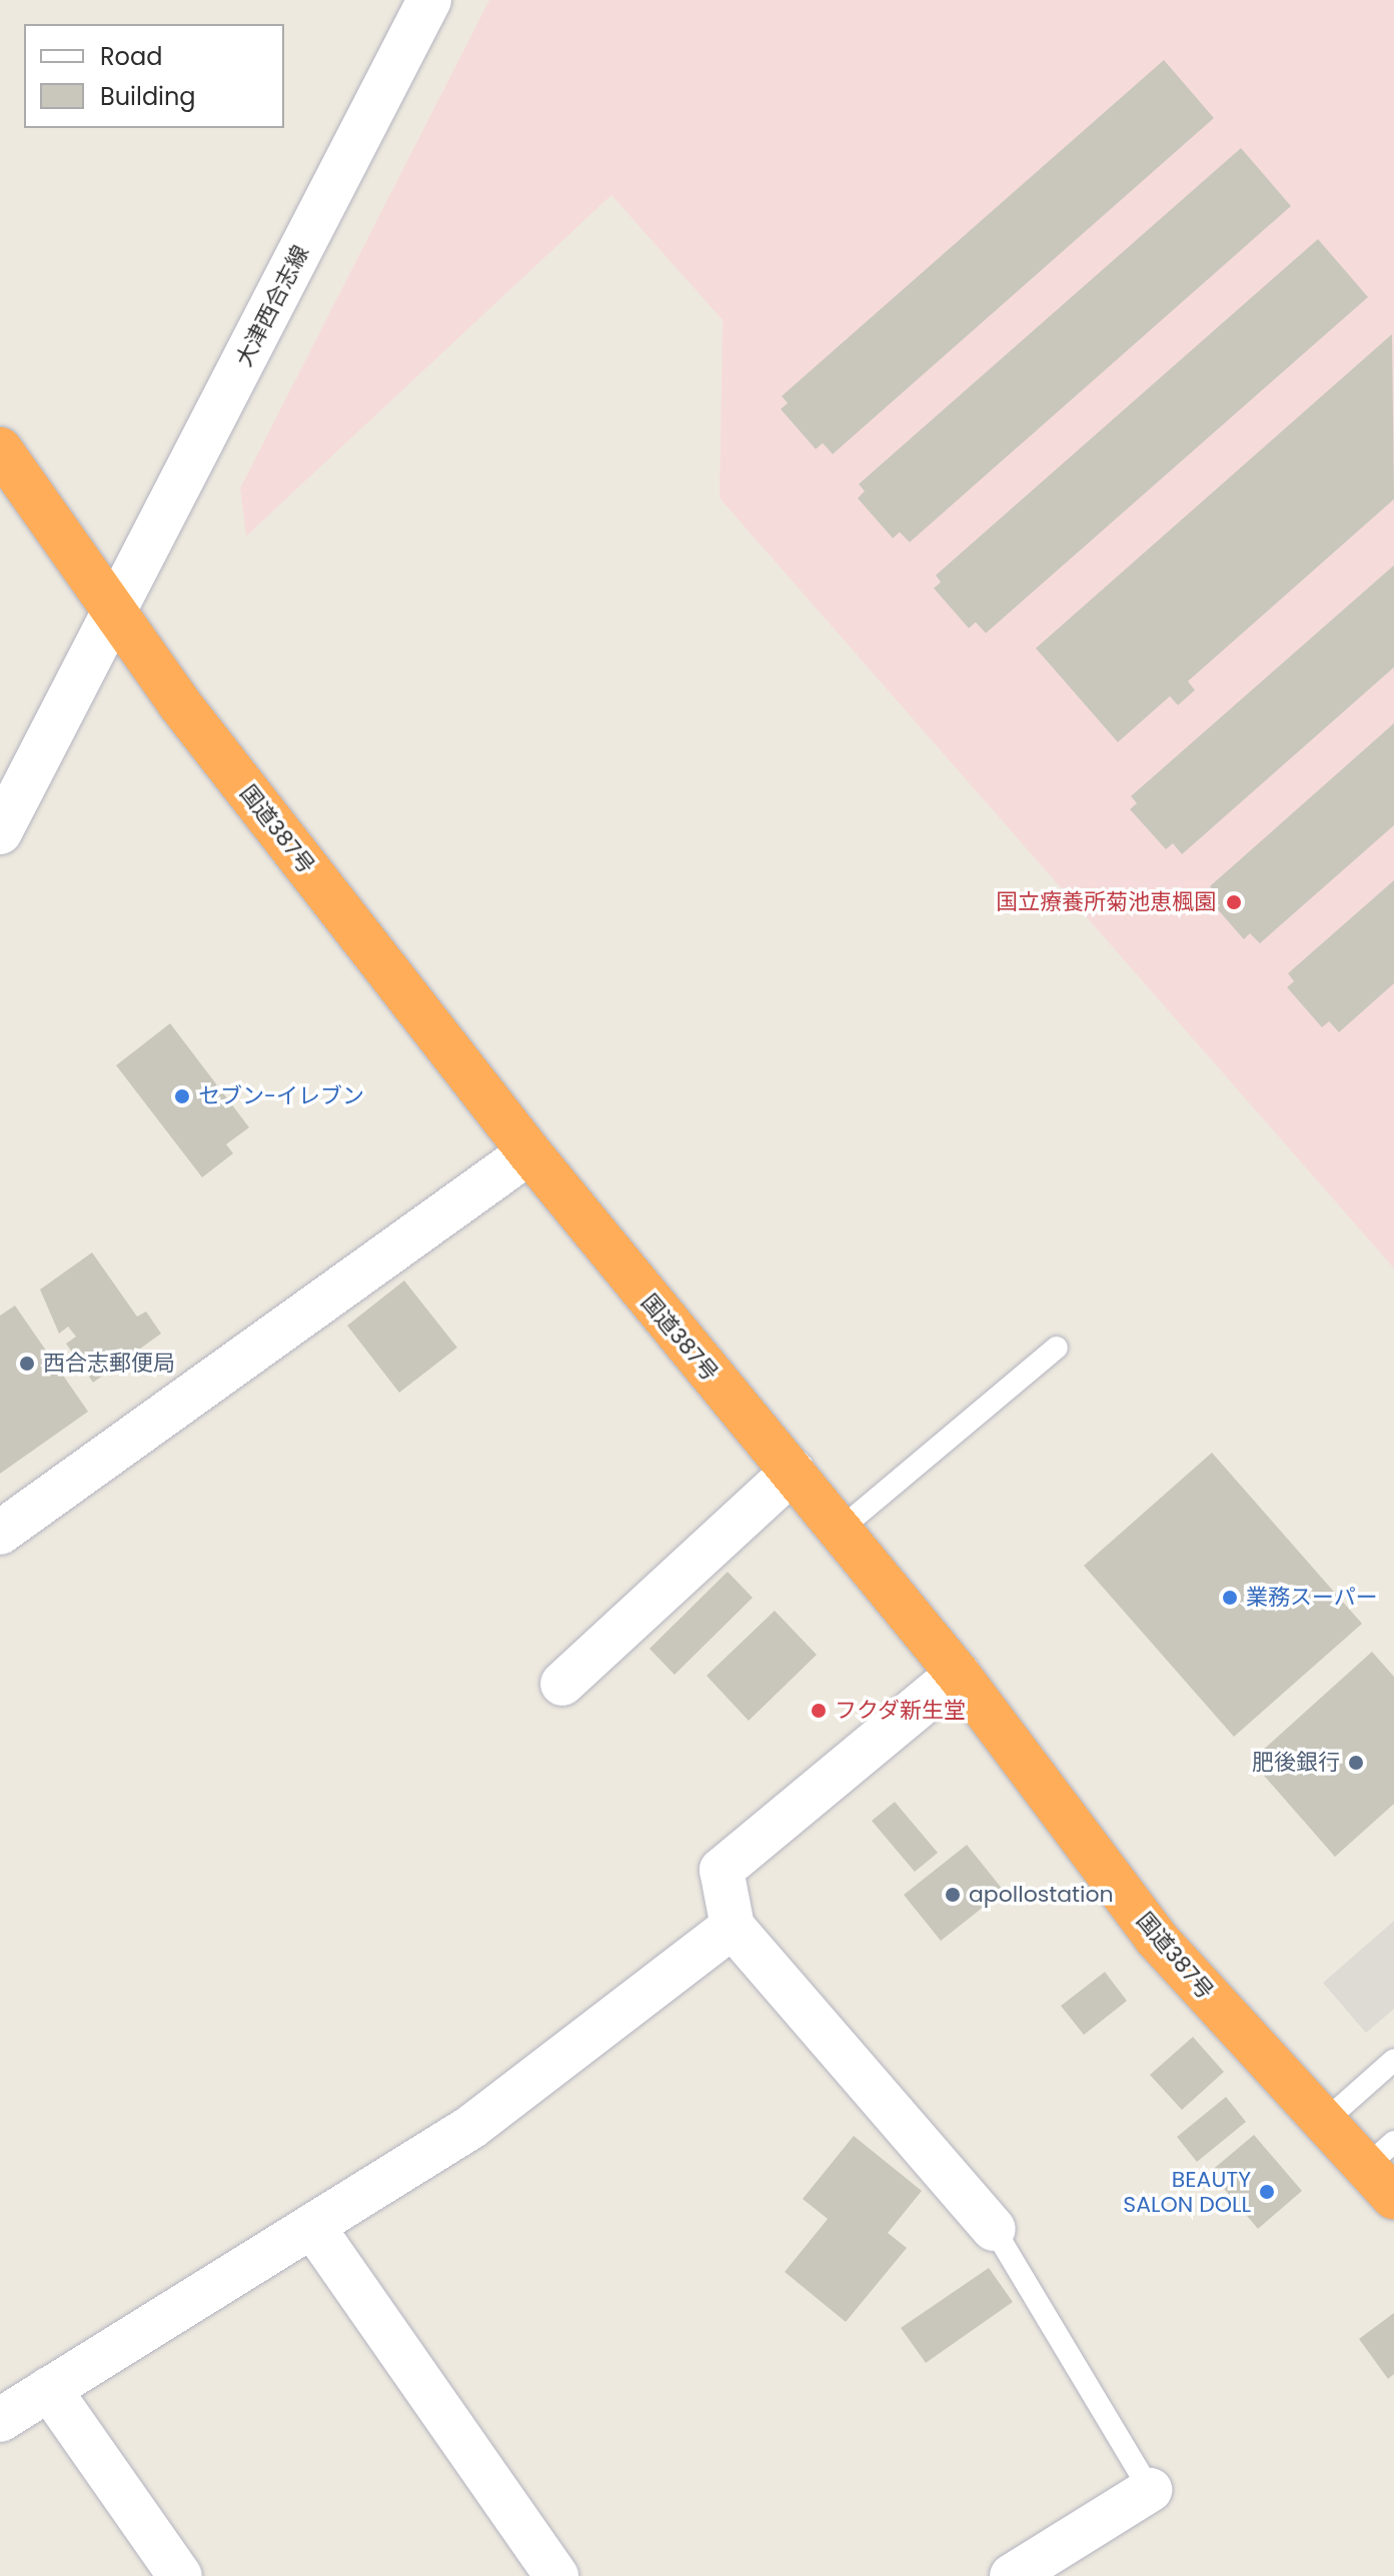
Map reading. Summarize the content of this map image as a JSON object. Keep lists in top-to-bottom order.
{
  "streets": {
    "highway": ["国道387号"],
    "street": ["大津西合志線"]
  },
  "crossings": [
    ["大津西合志線", "国道387号"]
  ],
  "places": [
    "国立療養所菊池恵楓園",
    "セブン-イレブン",
    "西合志郵便局",
    "業務スーパー",
    "フクダ新生堂",
    "肥後銀行",
    "apollostation",
    "BEAUTY SALON DOLL"
  ],
  "legend": ["Road", "Building"]
}
